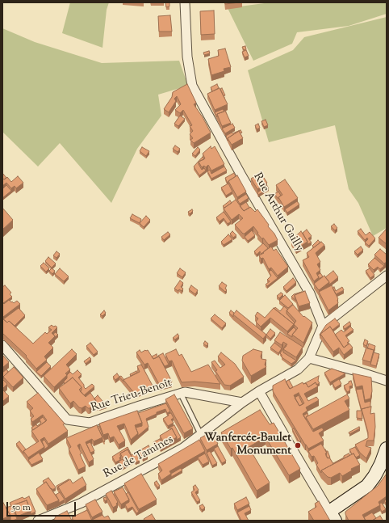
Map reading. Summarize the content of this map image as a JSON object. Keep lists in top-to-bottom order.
{
  "streets": {
    "street": ["Rue Arthur Gailly", "Rue Trieu-Benoît", "Rue de Tamines"]
  },
  "crossings": [
    ["Rue Trieu-Benoît", "Rue de Tamines"]
  ],
  "places": ["Wanfercée-Baulet Monument"],
  "scale_bar": "50 m"
}
